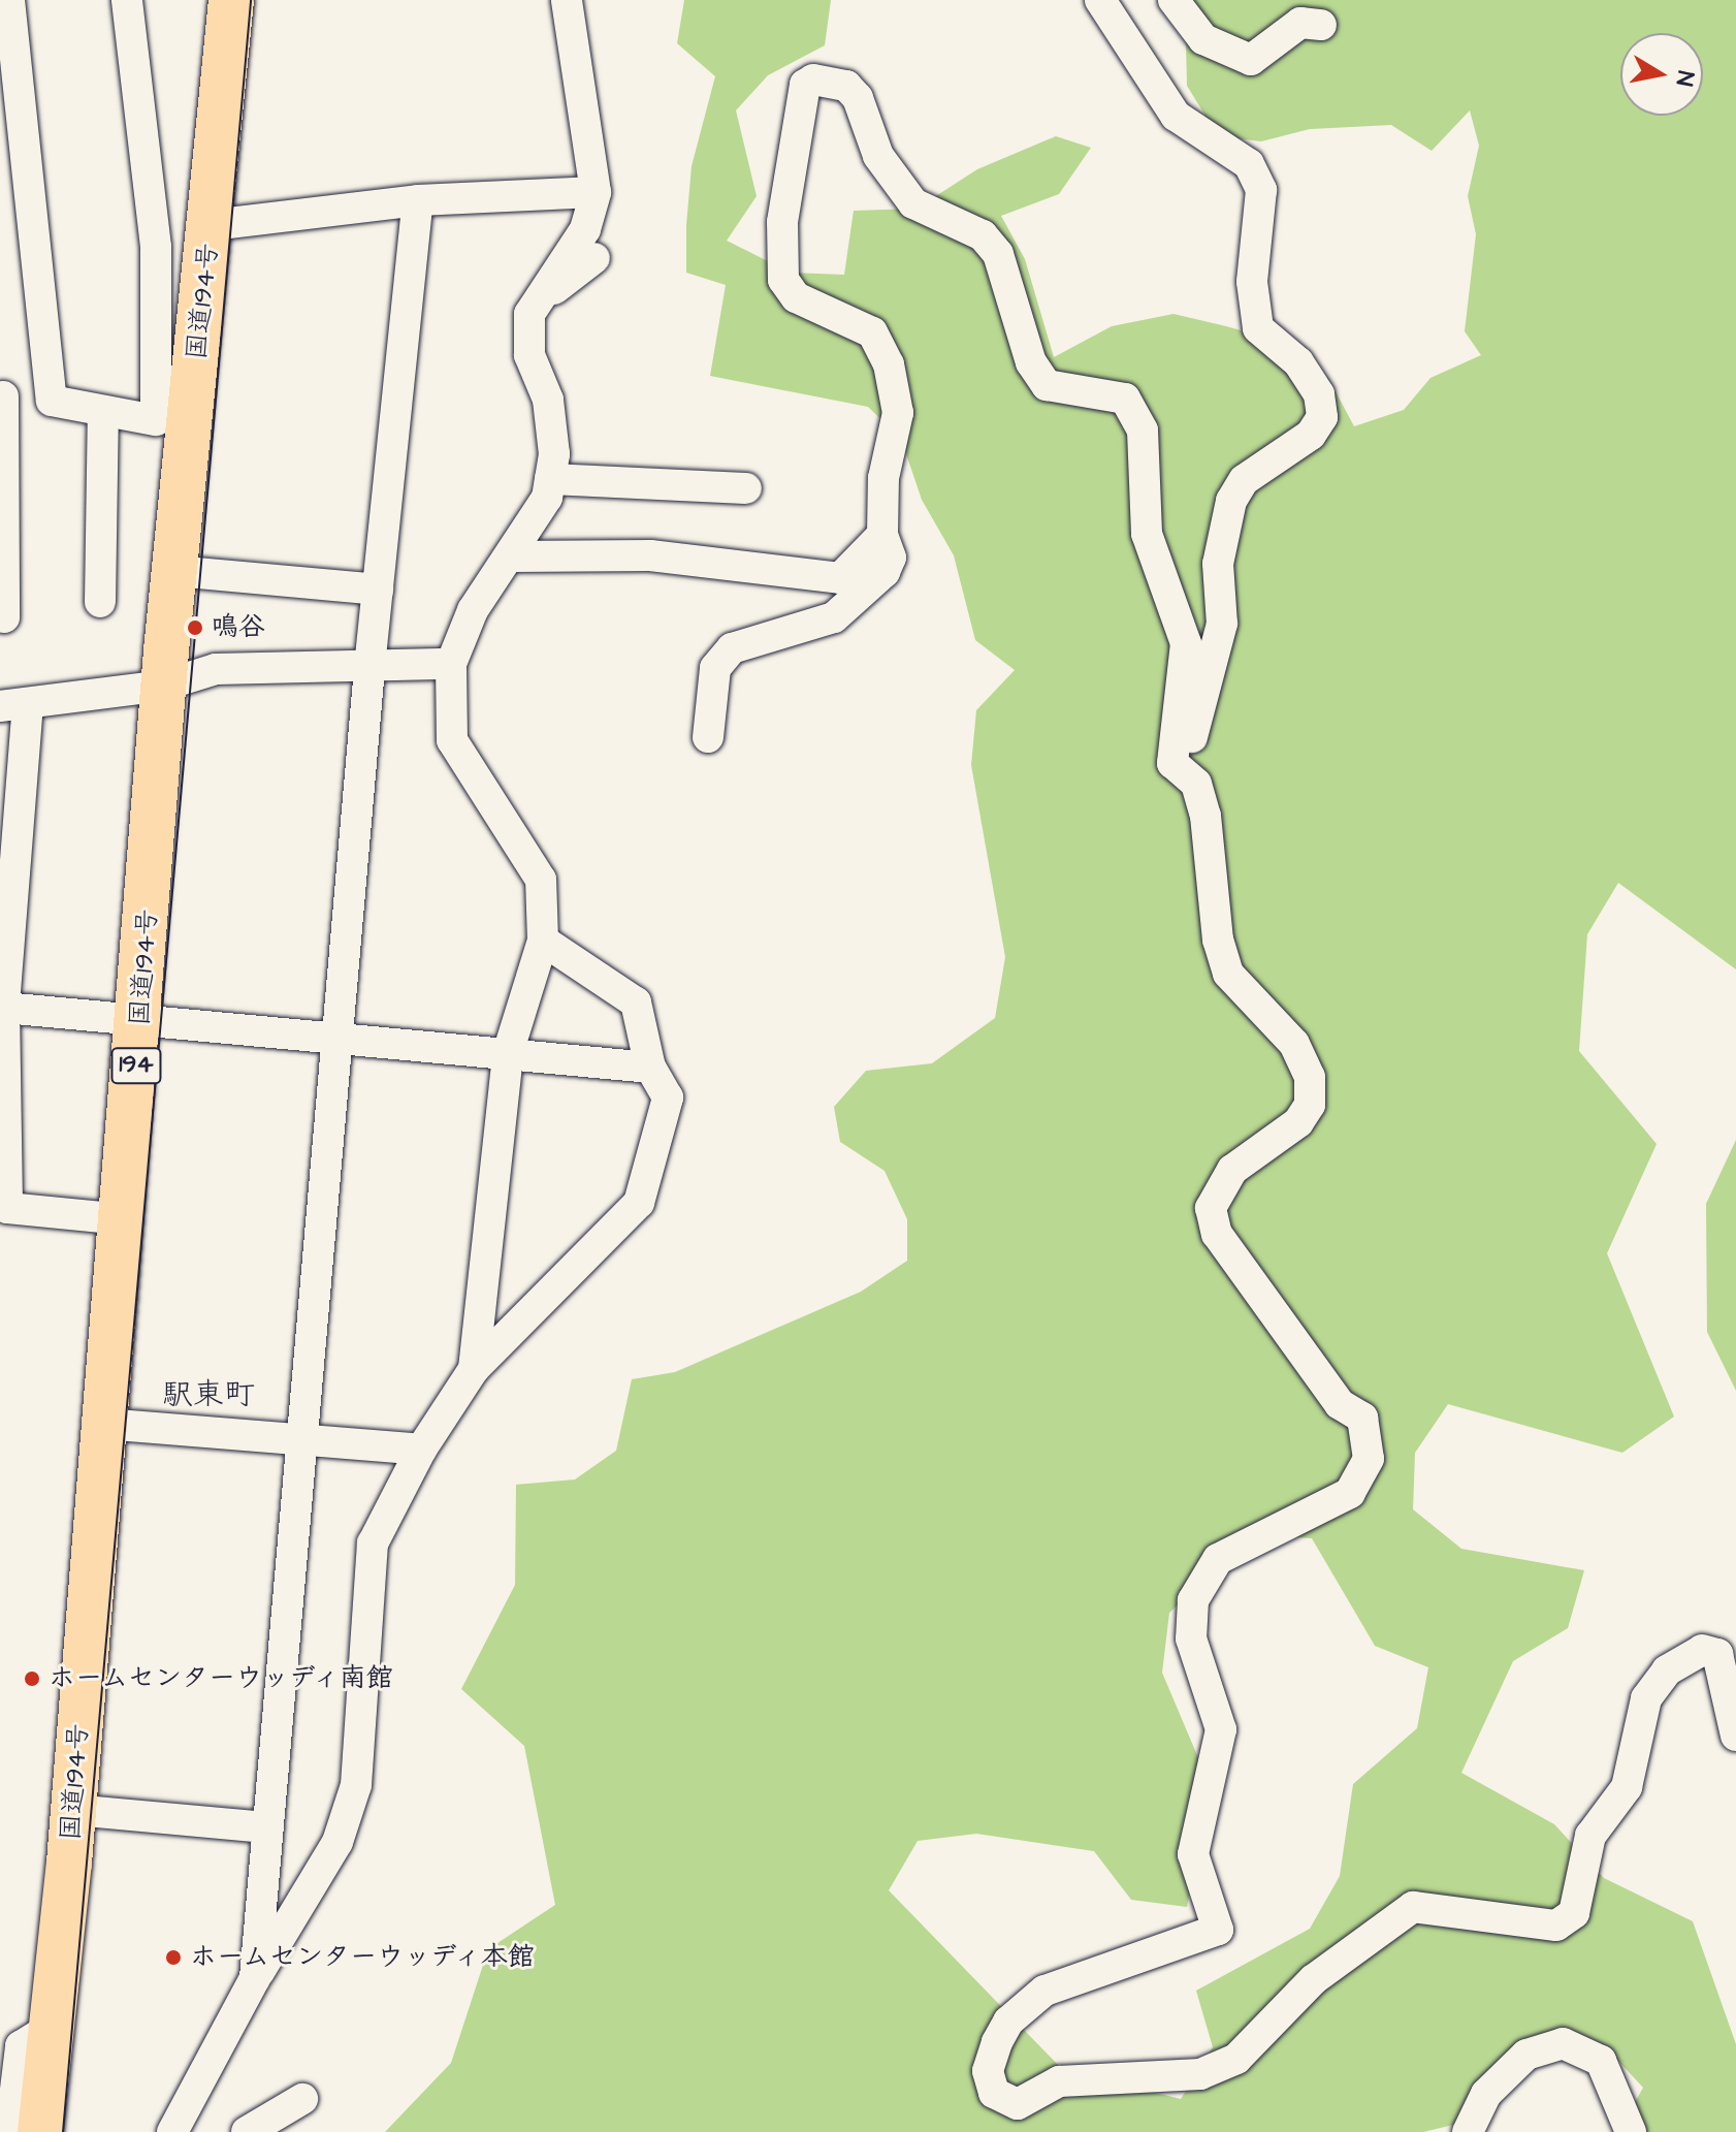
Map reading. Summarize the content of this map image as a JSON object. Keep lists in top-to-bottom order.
{
  "streets": {
    "highway": ["国道194号", "194"]
  },
  "districts": ["駅東町"],
  "places": ["鳴谷", "ホームセンターウッディ南館", "ホームセンターウッディ本館"],
  "north": "right"
}
